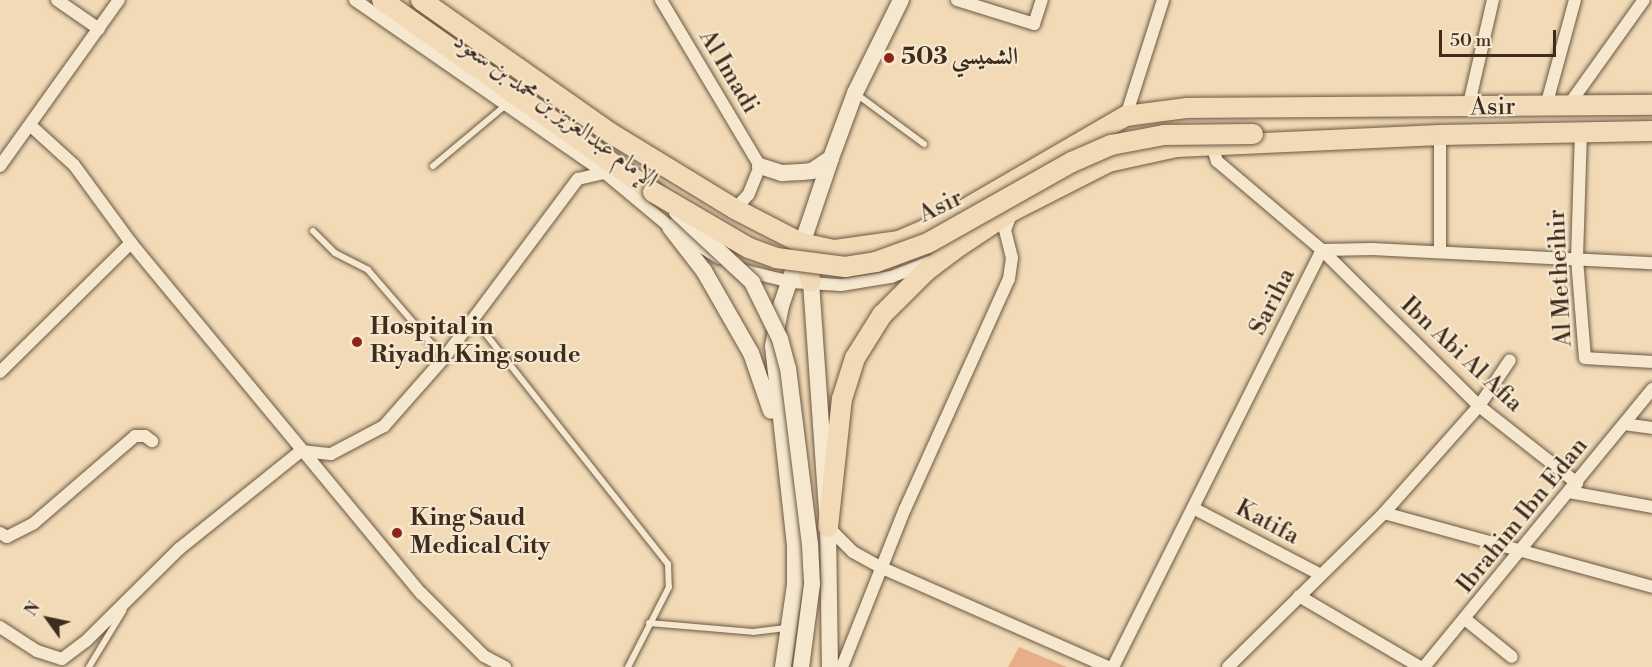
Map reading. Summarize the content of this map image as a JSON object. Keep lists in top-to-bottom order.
{
  "streets": {
    "main road": ["Asir", "الإمام عبدالعزيز بن محمد بن سعود"],
    "street": [
      "Al Imadi",
      "Al Metheihir",
      "Sariha",
      "Ibn Abi Al Afia",
      "Ibrahim Ibn Edan",
      "Katifa"
    ]
  },
  "crossings": [
    ["Asir", "الإمام عبدالعزيز بن محمد بن سعود"],
    ["Asir", "Al Metheihir"],
    ["Al Metheihir", "Sariha"],
    ["Sariha", "Ibn Abi Al Afia"],
    ["Sariha", "Katifa"],
    ["Ibn Abi Al Afia", "Ibrahim Ibn Edan"]
  ],
  "places": ["الشميسي 503", "Hospital in Riyadh King soude", "King Saud Medical City"],
  "scale_bar": "50 m",
  "north": "top left"
}
